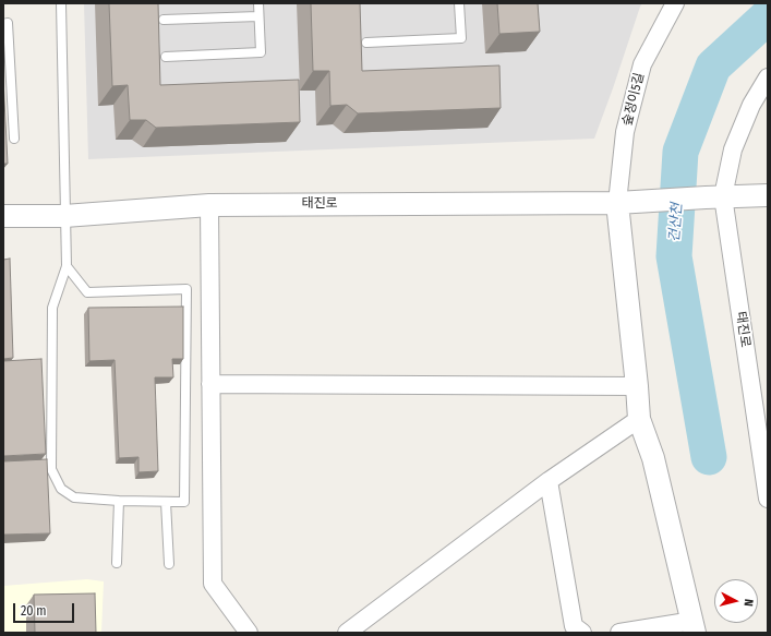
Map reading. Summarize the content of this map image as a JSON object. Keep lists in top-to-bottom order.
{
  "streets": {
    "street": ["숲정이5길", "태진로"]
  },
  "crossings": [
    ["숲정이5길", "태진로"]
  ],
  "water": ["건산천"],
  "scale_bar": "20 m",
  "north": "right"
}
